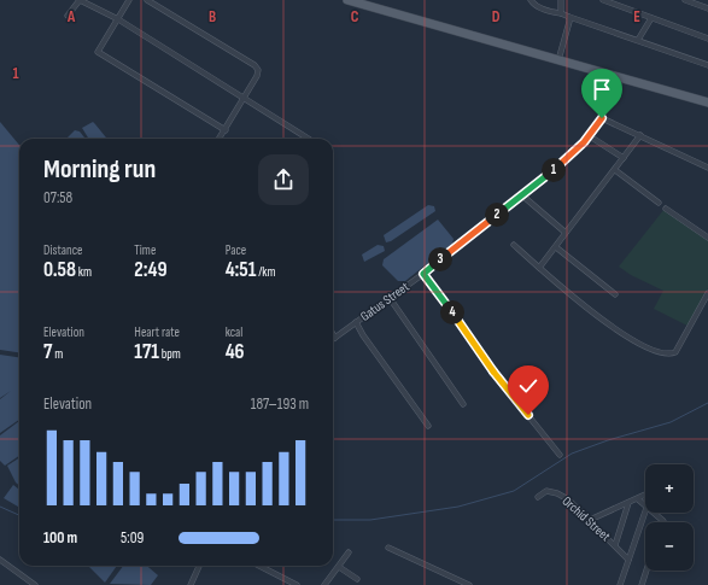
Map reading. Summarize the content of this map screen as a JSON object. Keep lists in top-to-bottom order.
{
  "streets": {
    "street": ["Gatus Street", "Orchid Street"]
  },
  "page": {
    "heading": ["Morning run", "07:58"],
    "pins": [
      "1",
      "2",
      "3",
      "4"
    ],
    "stats": [
      ["Distance", "0.58 km"],
      ["Time", "2:49"],
      ["Pace", "4:51 /km"],
      ["Elevation", "7 m"],
      ["Heart rate", "171 bpm"],
      ["kcal", "46"]
    ],
    "chart": ["Elevation", "187–193 m"],
    "map_buttons": ["+", "−"],
    "list": [
      {
        "name": "100 m",
        "note": "5:09"
      }
    ]
  },
  "grid": {
    "columns": [
      "A",
      "B",
      "C",
      "D",
      "E"
    ],
    "rows": ["1"]
  }
}
